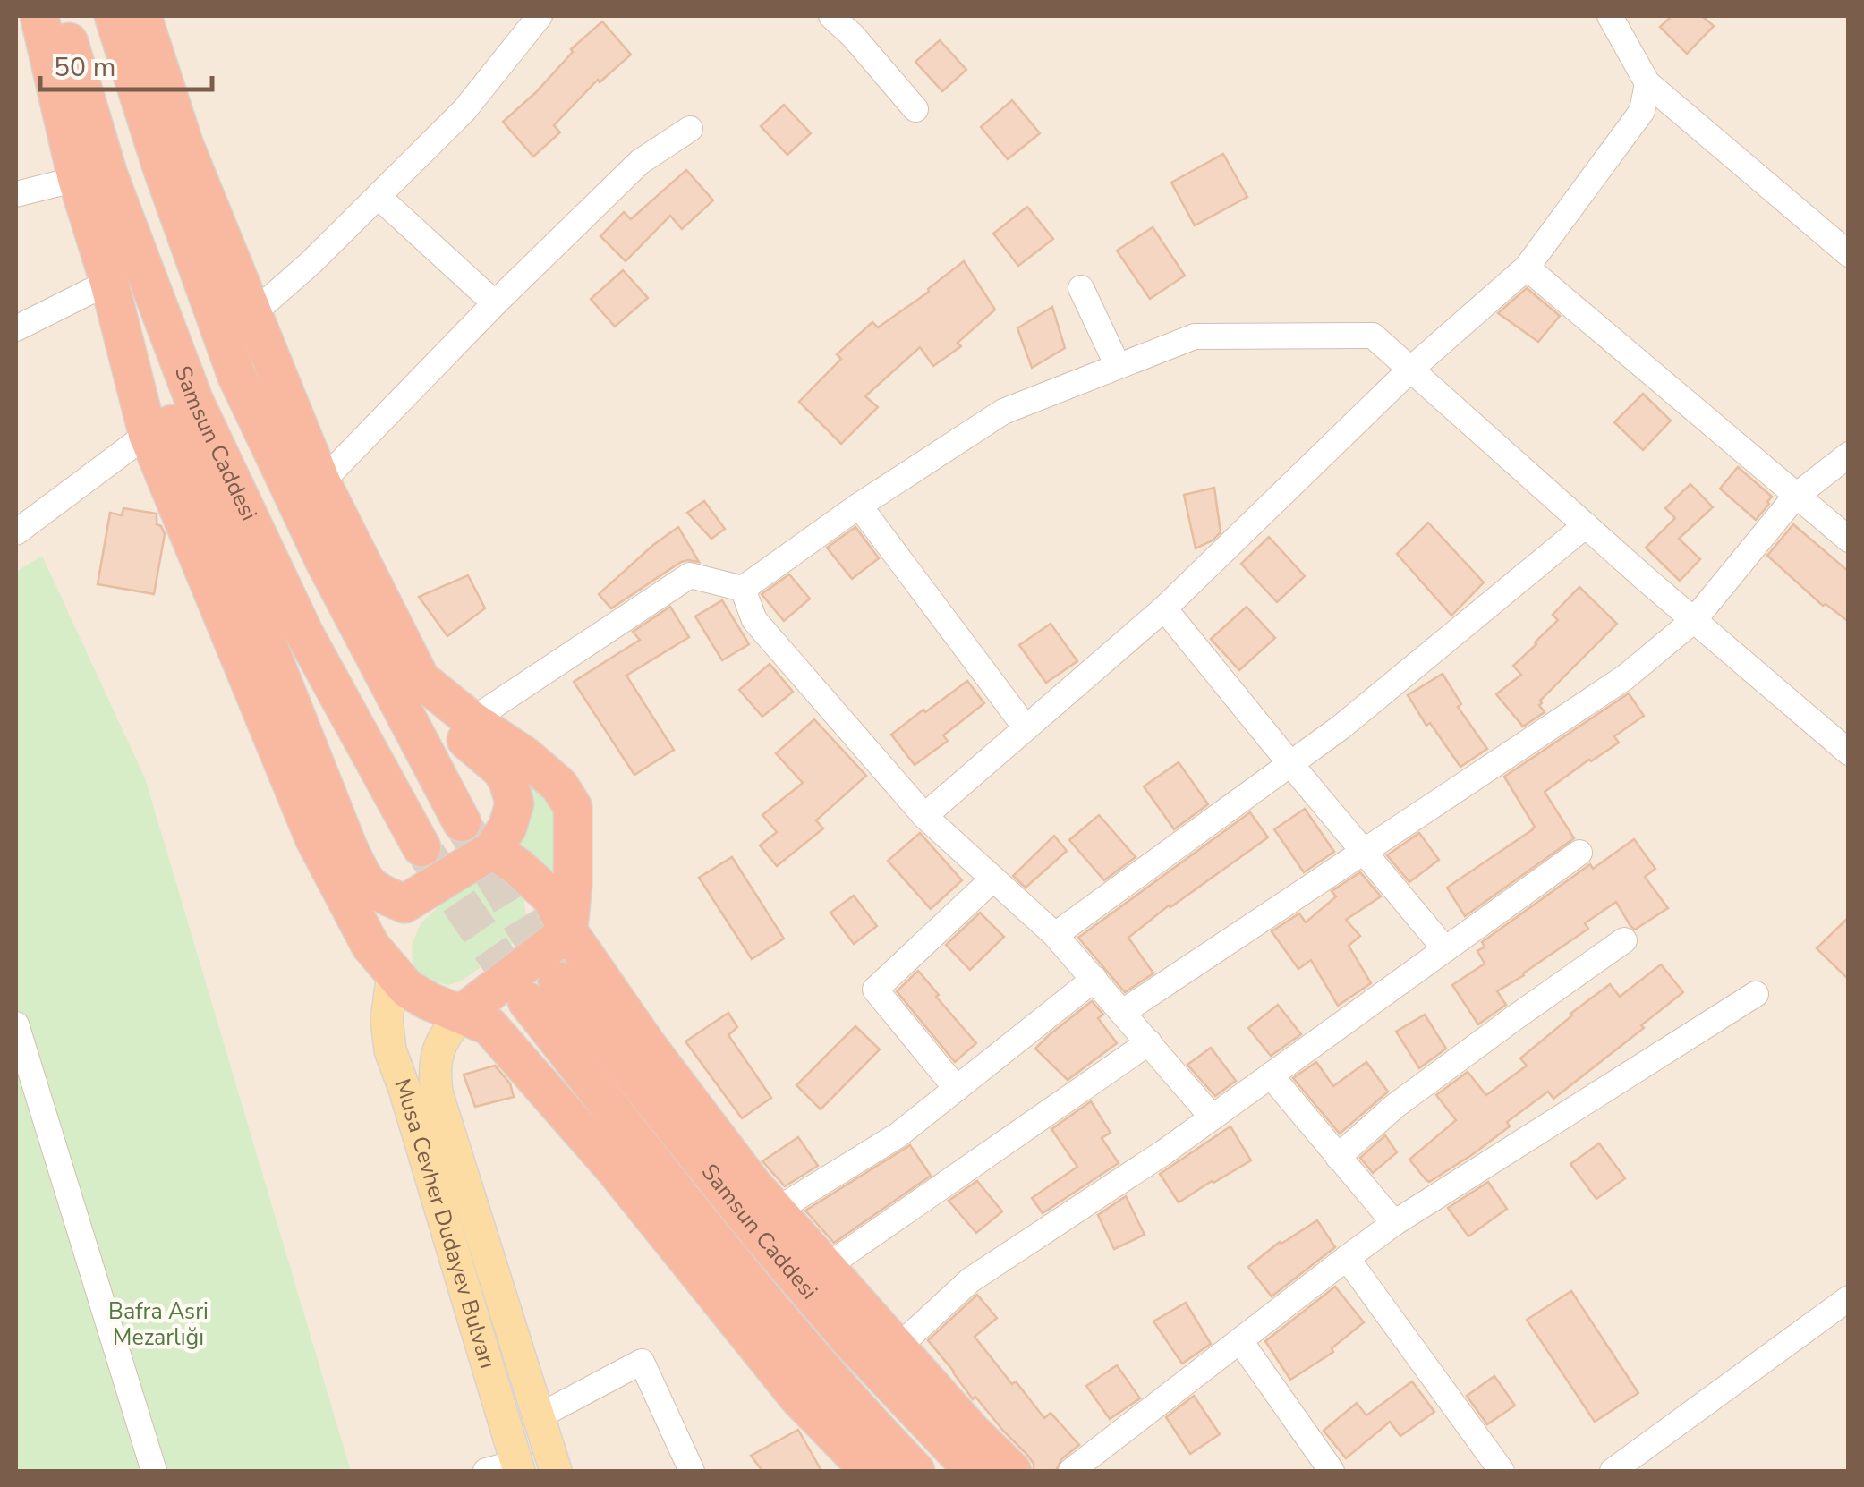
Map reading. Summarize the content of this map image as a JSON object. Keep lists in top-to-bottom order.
{
  "streets": {
    "highway": ["Samsun Caddesi"],
    "main road": ["Musa Cevher Dudayev Bulvarı"]
  },
  "parks": ["Bafra Asri Mezarlığı"],
  "scale_bar": "50 m"
}
